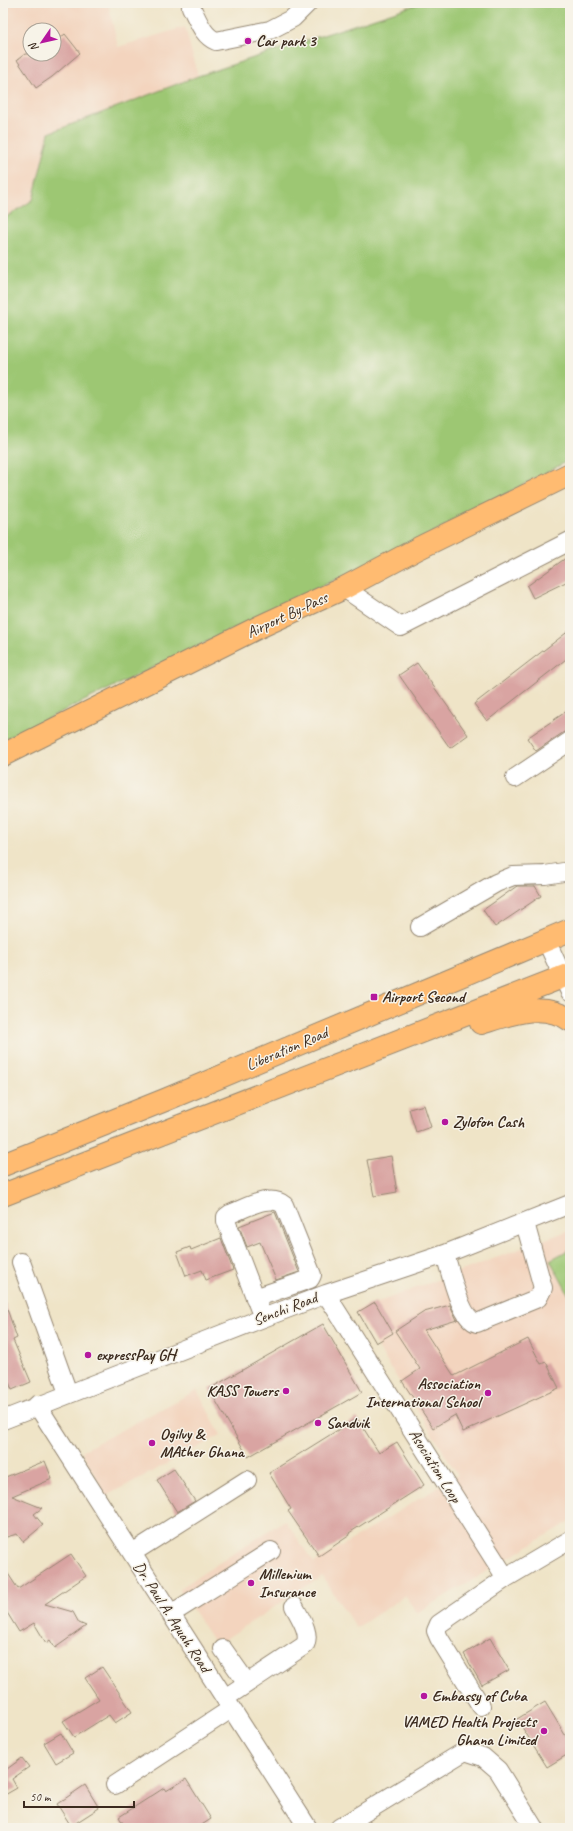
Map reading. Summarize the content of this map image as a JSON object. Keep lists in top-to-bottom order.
{
  "streets": {
    "main road": ["Airport By-Pass", "Liberation Road"],
    "street": ["Senchi Road", "Asociation Loop", "Dr. Paul A. Aquah Road"]
  },
  "crossings": [
    ["Senchi Road", "Asociation Loop"],
    ["Senchi Road", "Dr. Paul A. Aquah Road"]
  ],
  "places": {
    "other": [
      "Car park 3",
      "Zylofon Cash",
      "expressPay GH",
      "KASS Towers",
      "Association International School",
      "Sandvik",
      "Ogilvy & MAther Ghana",
      "Millenium Insurance",
      "Embassy of Cuba",
      "VAMED Health Projects Ghana Limited"
    ],
    "transit": ["Airport Second"]
  },
  "scale_bar": "50 m",
  "north": "bottom left"
}
